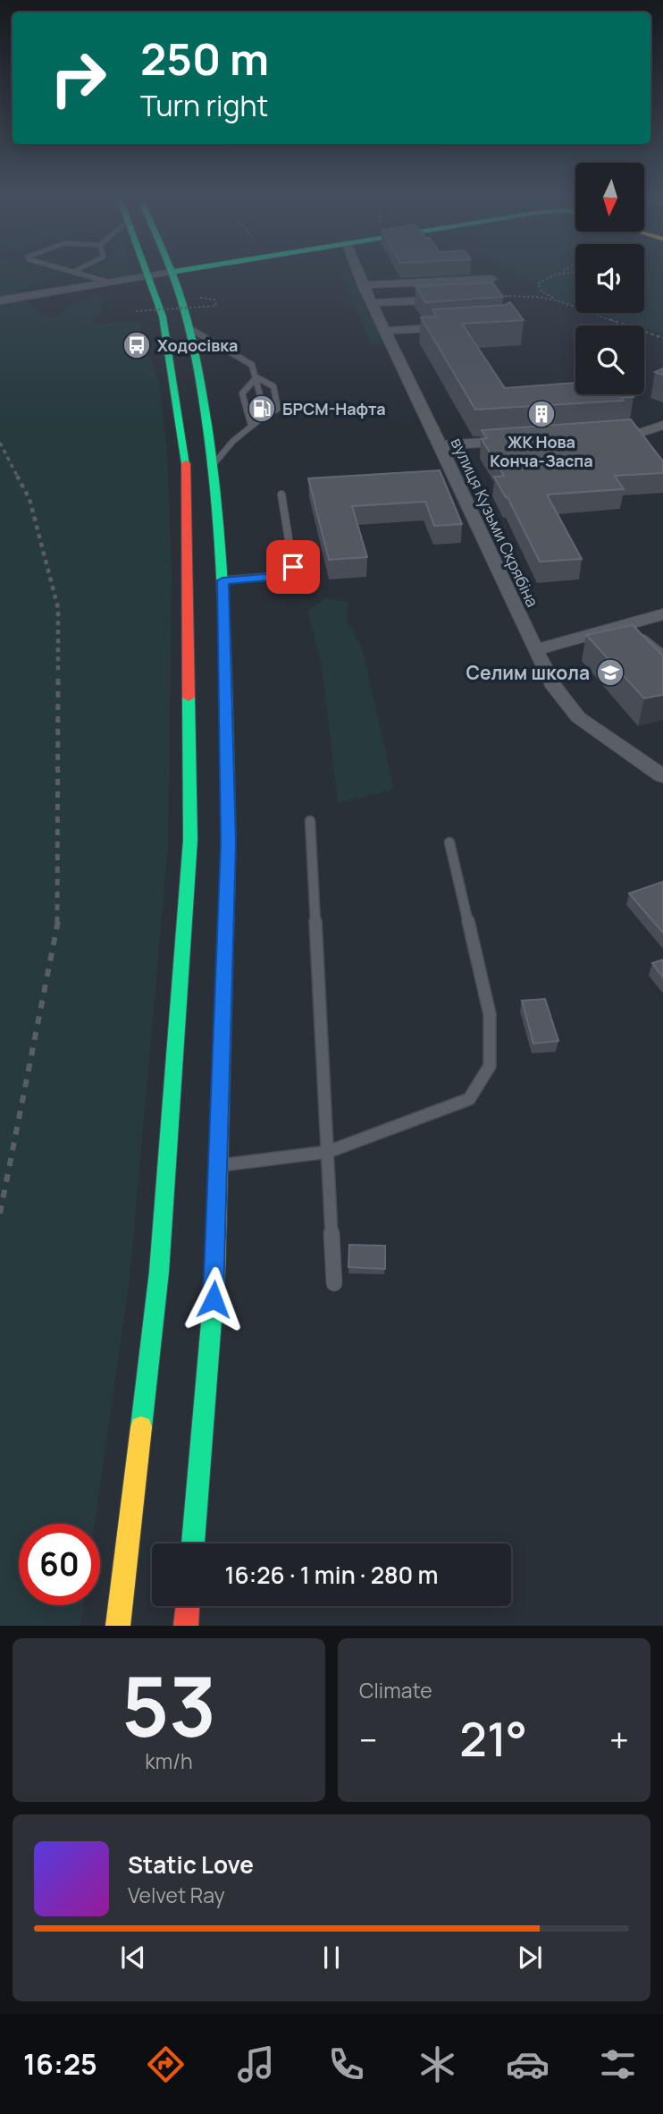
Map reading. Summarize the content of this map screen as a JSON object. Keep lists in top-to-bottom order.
{
  "streets": {
    "street": ["вулиця Кузьми Скрябіна"]
  },
  "places": {
    "bus stop": ["Ходосівка"],
    "fuel station": ["БРСМ-Нафта"],
    "building": ["ЖК Нова Конча-Заспа"],
    "school or university": ["Селим школа"]
  },
  "north": "bottom",
  "page": {
    "turn": ["250 m", "Turn right"],
    "limit": "60",
    "trip": "16:26 · 1 min · 280 m",
    "tile": [
      ["53", "km/h"],
      "Climate"
    ],
    "heat": ["−", "21°", "+"],
    "song": ["Static Love", "Velvet Ray"],
    "tabs": "16:25"
  }
}
